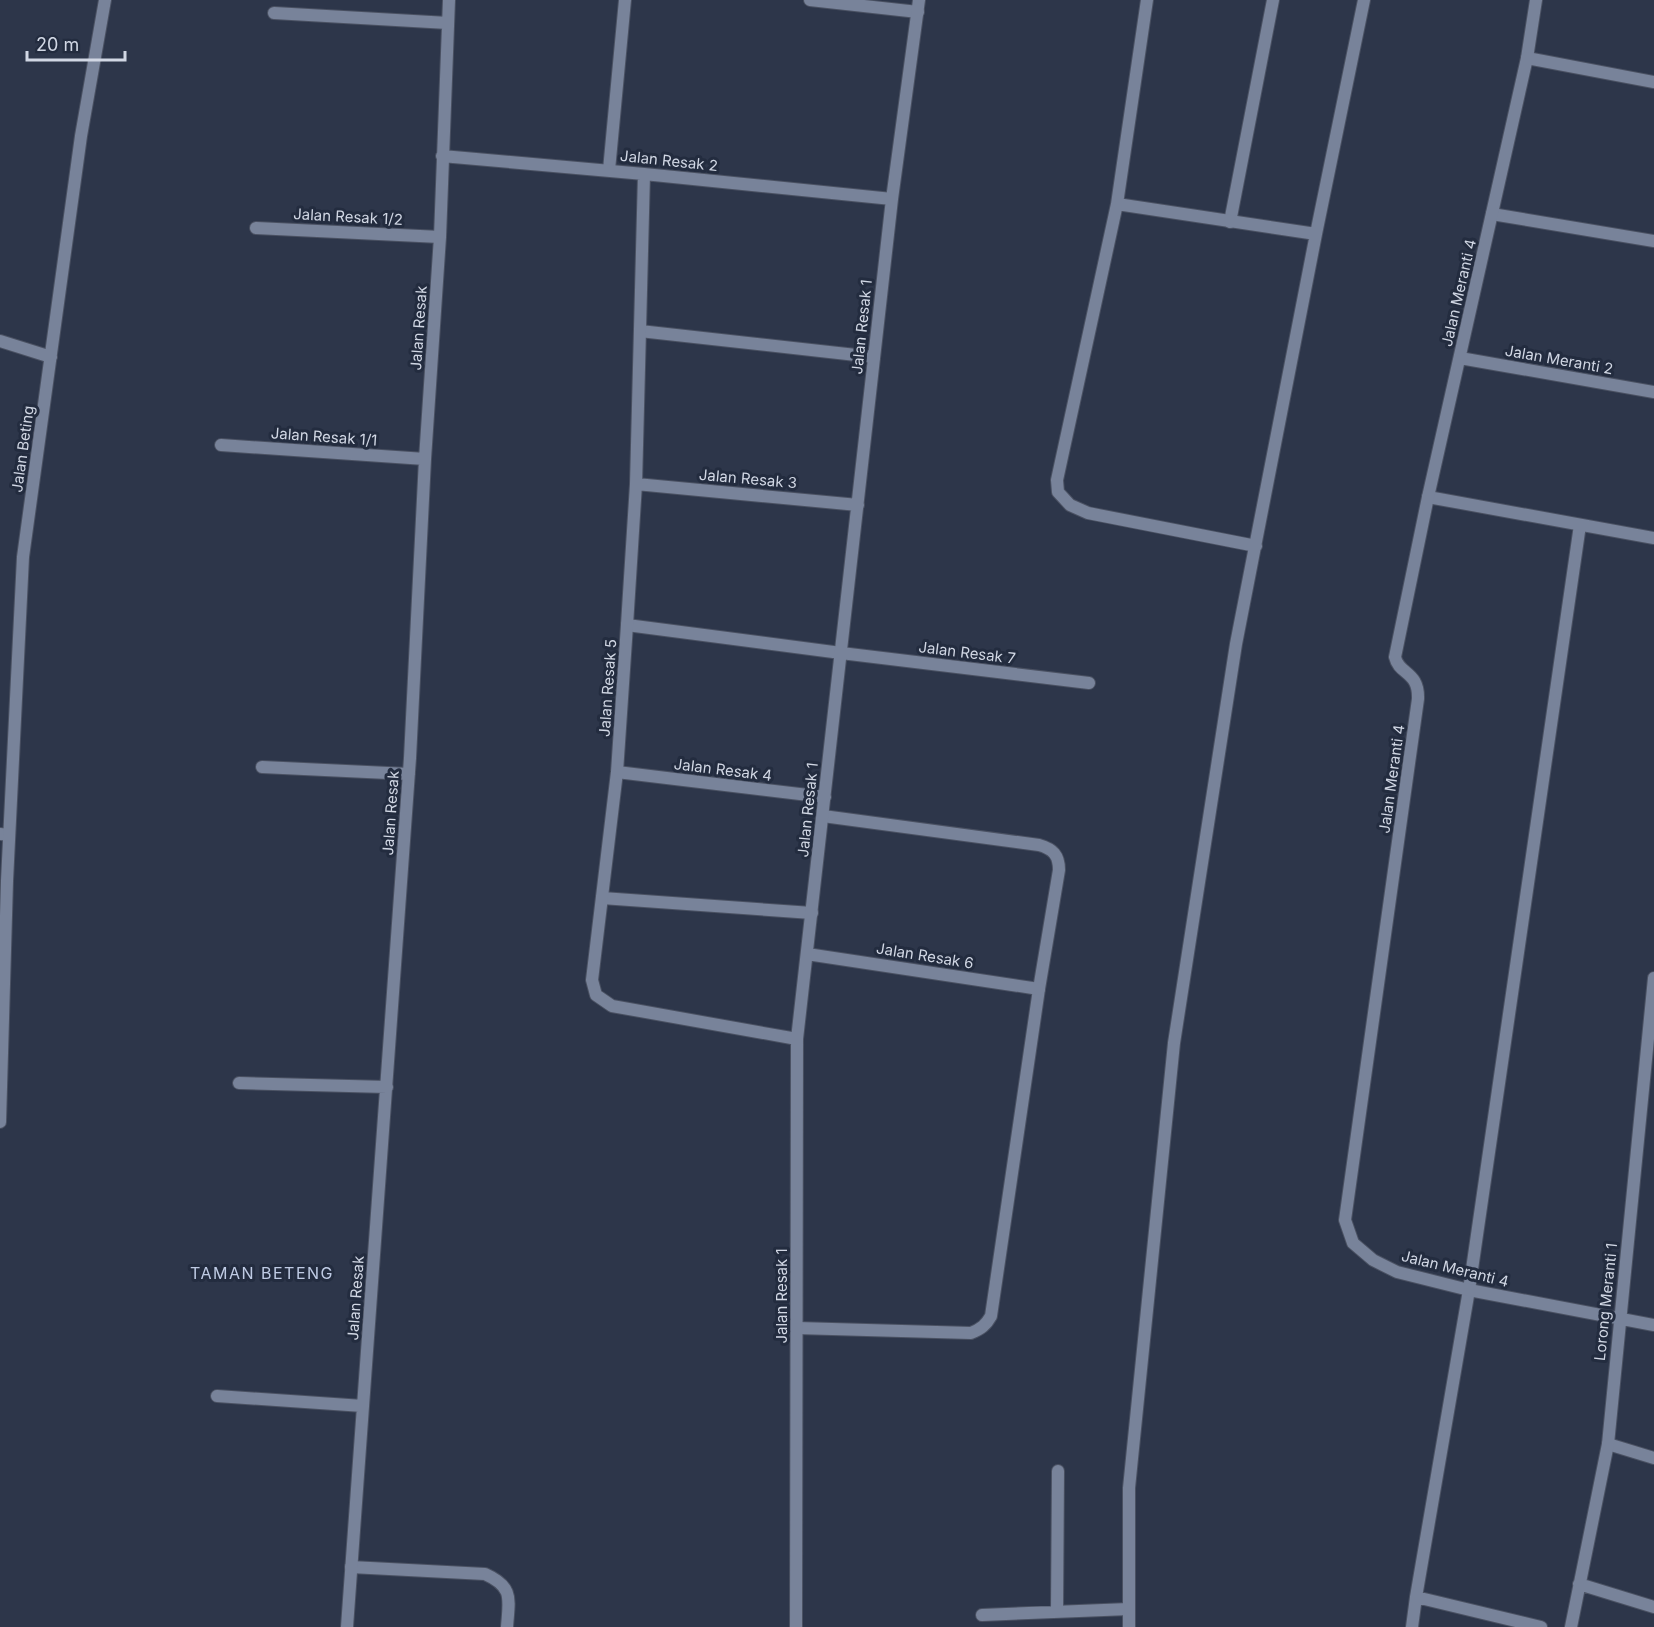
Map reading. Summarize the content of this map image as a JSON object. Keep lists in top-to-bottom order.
{
  "streets": {
    "street": [
      "Jalan Resak 2",
      "Jalan Resak 1/2",
      "Jalan Meranti 4",
      "Jalan Resak 1",
      "Jalan Resak",
      "Jalan Meranti 2",
      "Jalan Resak 1/1",
      "Jalan Beting",
      "Jalan Resak 3",
      "Jalan Resak 7",
      "Jalan Resak 5",
      "Jalan Resak 4",
      "Jalan Resak 6",
      "Lorong Meranti 1"
    ]
  },
  "crossings": [
    ["Jalan Resak 2", "Jalan Resak 1"],
    ["Jalan Resak 2", "Jalan Resak"],
    ["Jalan Resak 2", "Jalan Resak 5"],
    ["Jalan Resak 1/2", "Jalan Resak"],
    ["Jalan Meranti 4", "Jalan Meranti 2"],
    ["Jalan Meranti 4", "Lorong Meranti 1"],
    ["Jalan Resak 1", "Jalan Resak 3"],
    ["Jalan Resak 1", "Jalan Resak 7"],
    ["Jalan Resak 1", "Jalan Resak 5"],
    ["Jalan Resak 1", "Jalan Resak 4"],
    ["Jalan Resak 1", "Jalan Resak 6"],
    ["Jalan Resak", "Jalan Resak 1/1"],
    ["Jalan Resak 3", "Jalan Resak 5"],
    ["Jalan Resak 7", "Jalan Resak 5"],
    ["Jalan Resak 5", "Jalan Resak 4"]
  ],
  "districts": ["TAMAN BETENG"],
  "scale_bar": "20 m"
}
